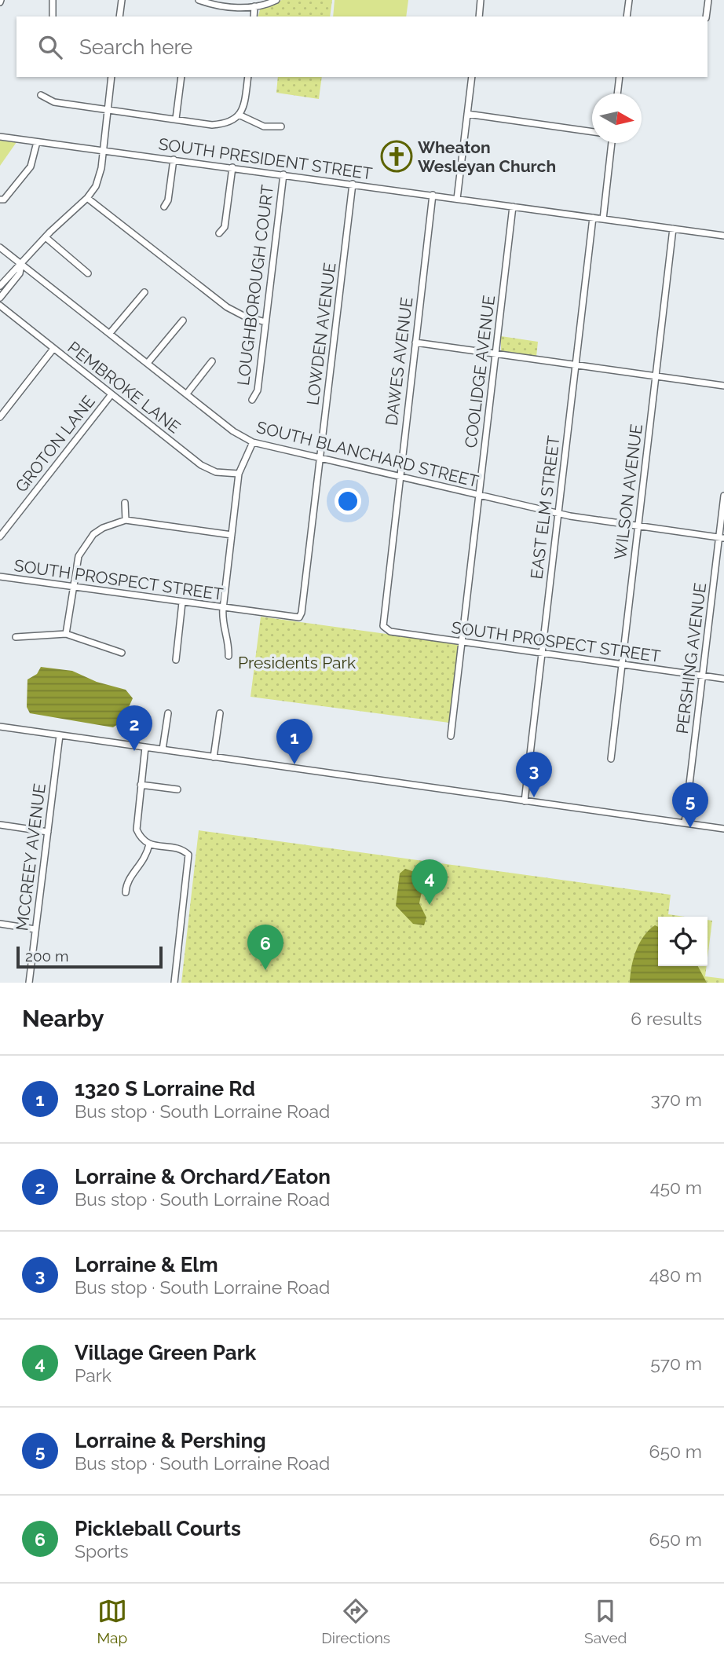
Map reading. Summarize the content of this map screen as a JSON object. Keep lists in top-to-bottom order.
{
  "streets": {
    "street": [
      "SOUTH PRESIDENT STREET",
      "LOUGHBOROUGH COURT",
      "LOWDEN AVENUE",
      "DAWES AVENUE",
      "COOLIDGE AVENUE",
      "PEMBROKE LANE",
      "GROTON LANE",
      "SOUTH BLANCHARD STREET",
      "WILSON AVENUE",
      "EAST ELM STREET",
      "SOUTH PROSPECT STREET",
      "PERSHING AVENUE",
      "MCCREEY AVENUE"
    ]
  },
  "crossings": [
    ["SOUTH PRESIDENT STREET", "LOUGHBOROUGH COURT"],
    ["SOUTH PRESIDENT STREET", "LOWDEN AVENUE"],
    ["SOUTH PRESIDENT STREET", "DAWES AVENUE"],
    ["SOUTH PRESIDENT STREET", "COOLIDGE AVENUE"],
    ["SOUTH PRESIDENT STREET", "EAST ELM STREET"],
    ["LOWDEN AVENUE", "SOUTH BLANCHARD STREET"],
    ["LOWDEN AVENUE", "SOUTH PROSPECT STREET"],
    ["DAWES AVENUE", "SOUTH BLANCHARD STREET"],
    ["DAWES AVENUE", "SOUTH PROSPECT STREET"],
    ["COOLIDGE AVENUE", "SOUTH BLANCHARD STREET"],
    ["COOLIDGE AVENUE", "SOUTH PROSPECT STREET"],
    ["PEMBROKE LANE", "GROTON LANE"],
    ["SOUTH BLANCHARD STREET", "WILSON AVENUE"],
    ["SOUTH BLANCHARD STREET", "EAST ELM STREET"],
    ["SOUTH BLANCHARD STREET", "PERSHING AVENUE"],
    ["WILSON AVENUE", "SOUTH PROSPECT STREET"],
    ["EAST ELM STREET", "SOUTH PROSPECT STREET"],
    ["SOUTH PROSPECT STREET", "PERSHING AVENUE"]
  ],
  "parks": ["Presidents Park"],
  "places": {
    "church": ["Wheaton Wesleyan Church"]
  },
  "scale_bar": "200 m",
  "north": "right",
  "page": {
    "search": "Search here",
    "pins": [
      "2",
      "1",
      "3",
      "5",
      "4",
      "6"
    ],
    "scale": "200 m",
    "heading": ["Nearby", "6 results"],
    "list": [
      {
        "mark": "1",
        "name": "1320 S Lorraine Rd",
        "note": "Bus stop · South Lorraine Road",
        "value": "370 m"
      },
      {
        "mark": "2",
        "name": "Lorraine & Orchard/Eaton",
        "note": "Bus stop · South Lorraine Road",
        "value": "450 m"
      },
      {
        "mark": "3",
        "name": "Lorraine & Elm",
        "note": "Bus stop · South Lorraine Road",
        "value": "480 m"
      },
      {
        "mark": "4",
        "name": "Village Green Park",
        "note": "Park",
        "value": "570 m"
      },
      {
        "mark": "5",
        "name": "Lorraine & Pershing",
        "note": "Bus stop · South Lorraine Road",
        "value": "650 m"
      },
      {
        "mark": "6",
        "name": "Pickleball Courts",
        "note": "Sports",
        "value": "650 m"
      }
    ],
    "nav": ["Map", "Directions", "Saved"]
  }
}
